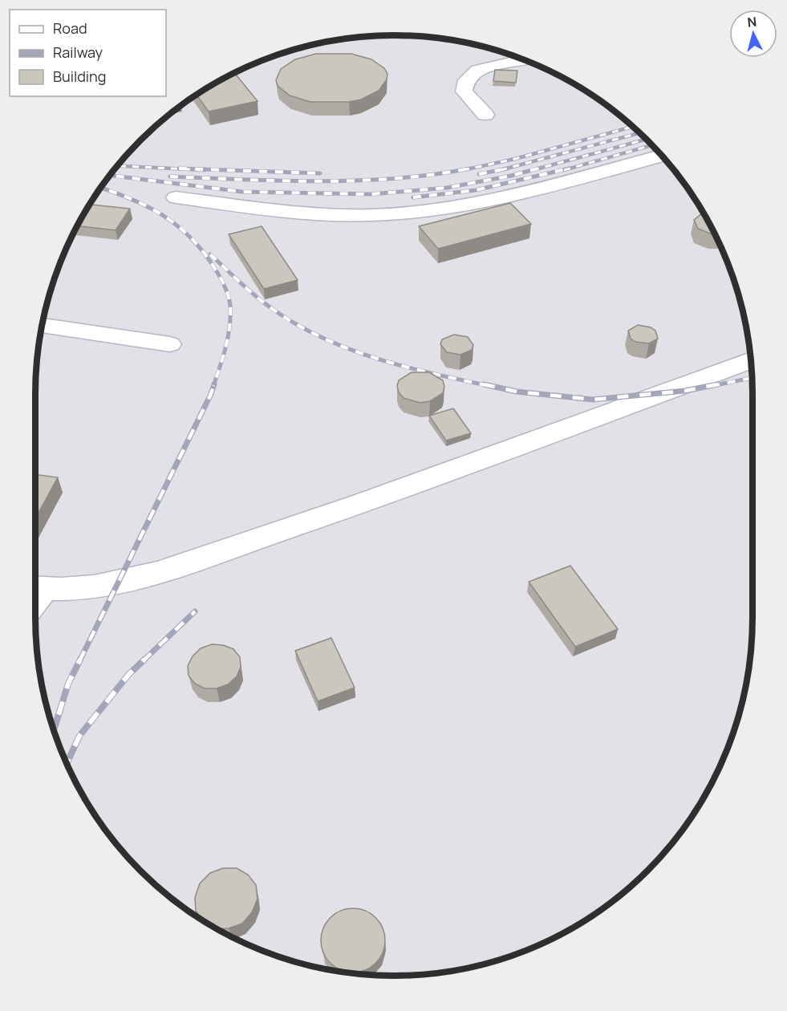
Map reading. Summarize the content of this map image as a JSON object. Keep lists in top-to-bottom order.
{
  "legend": ["Road", "Railway", "Building"],
  "north": "top"
}
